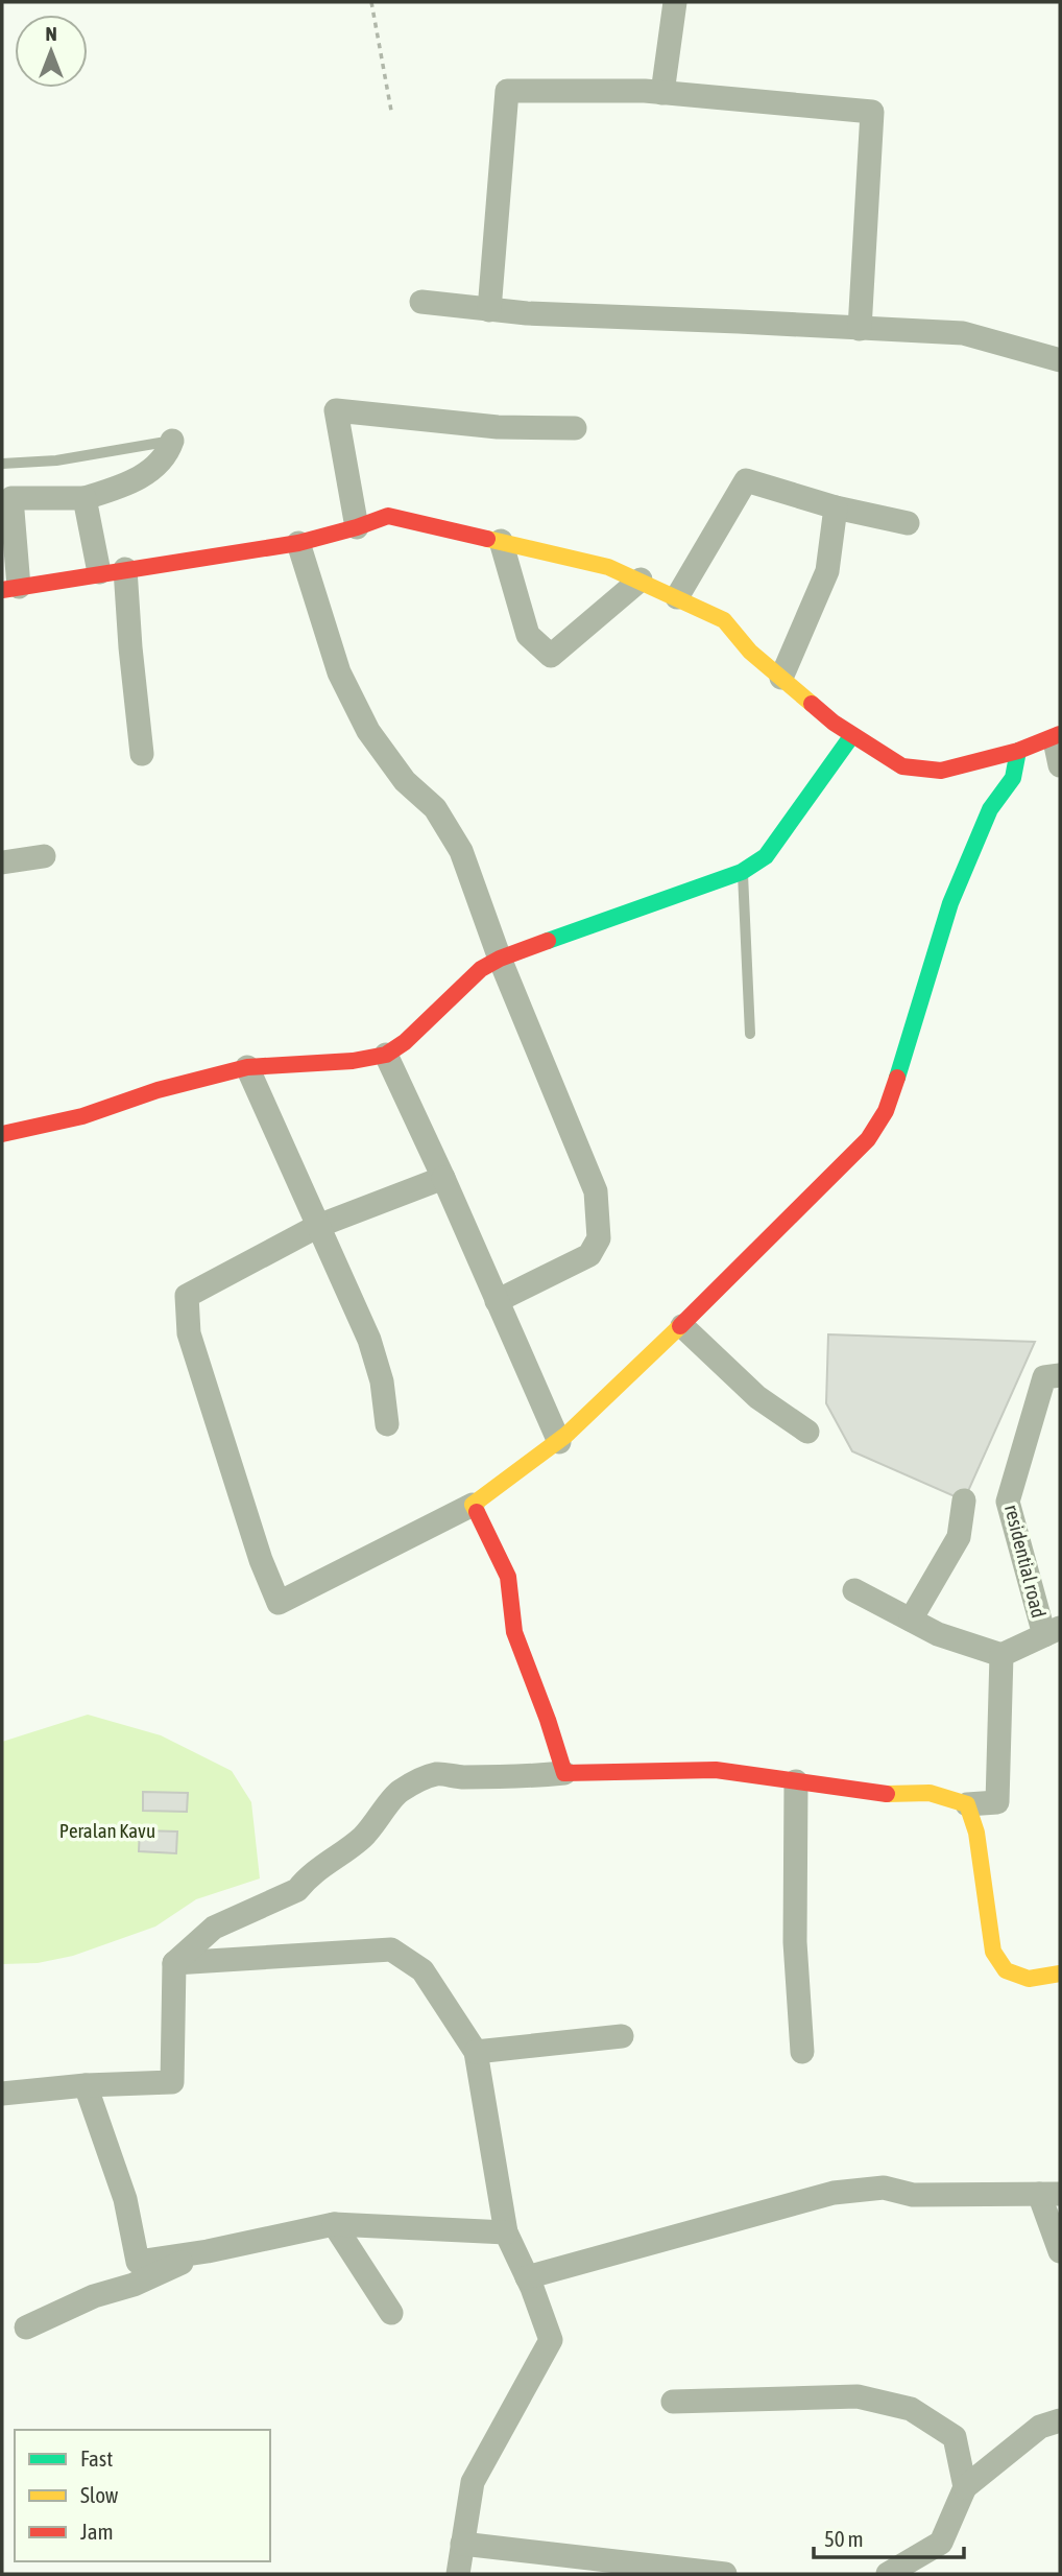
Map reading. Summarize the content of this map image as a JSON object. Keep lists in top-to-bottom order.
{
  "streets": {
    "street": ["residential road"]
  },
  "parks": ["Peralan Kavu"],
  "legend": ["Fast", "Slow", "Jam"],
  "scale_bar": "50 m",
  "north": "top"
}
